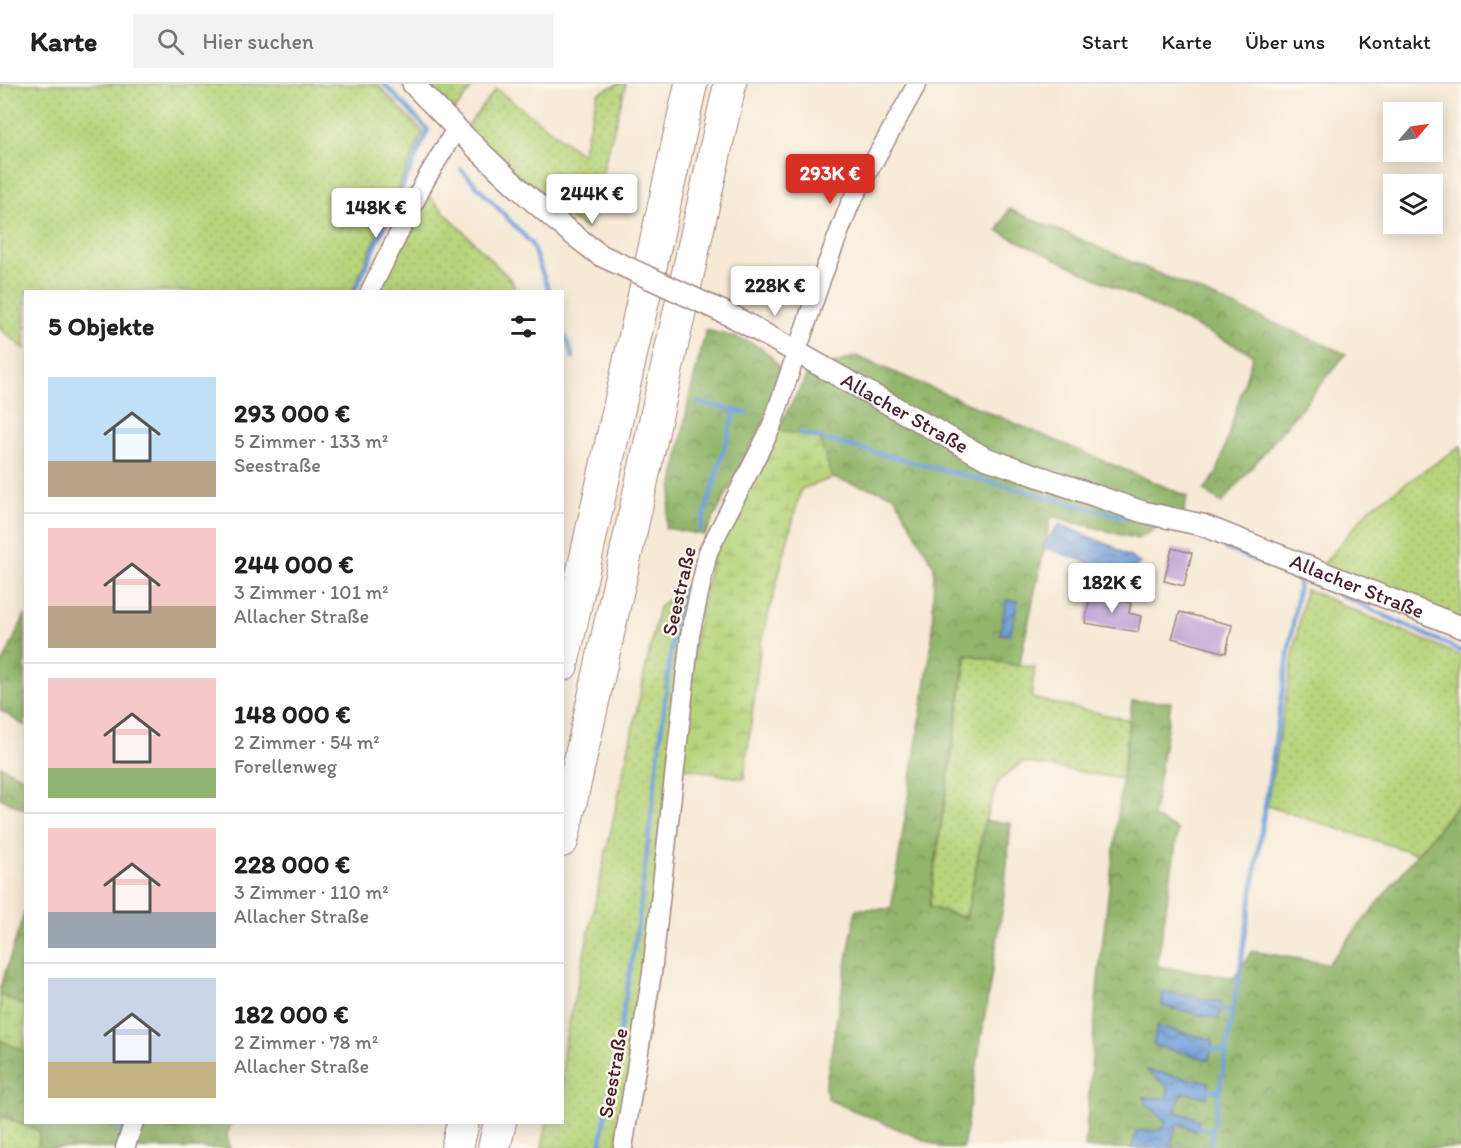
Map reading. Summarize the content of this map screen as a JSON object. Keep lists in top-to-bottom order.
{
  "streets": {
    "street": ["Allacher Straße", "Seestraße"]
  },
  "crossings": [
    ["Allacher Straße", "Seestraße"]
  ],
  "north": "top right",
  "page": {
    "header": "Karte",
    "search": "Hier suchen",
    "nav": [
      "Start",
      "Karte",
      "Über uns",
      "Kontakt"
    ],
    "price": [
      "293K €",
      "244K €",
      "148K €",
      "228K €",
      "182K €"
    ],
    "heading": "5 Objekte",
    "list": [
      {
        "name": "293 000 €",
        "note": "5 Zimmer · 133 m² · Seestraße"
      },
      {
        "name": "244 000 €",
        "note": "3 Zimmer · 101 m² · Allacher Straße"
      },
      {
        "name": "148 000 €",
        "note": "2 Zimmer · 54 m² · Forellenweg"
      },
      {
        "name": "228 000 €",
        "note": "3 Zimmer · 110 m² · Allacher Straße"
      },
      {
        "name": "182 000 €",
        "note": "2 Zimmer · 78 m² · Allacher Straße"
      }
    ]
  }
}
